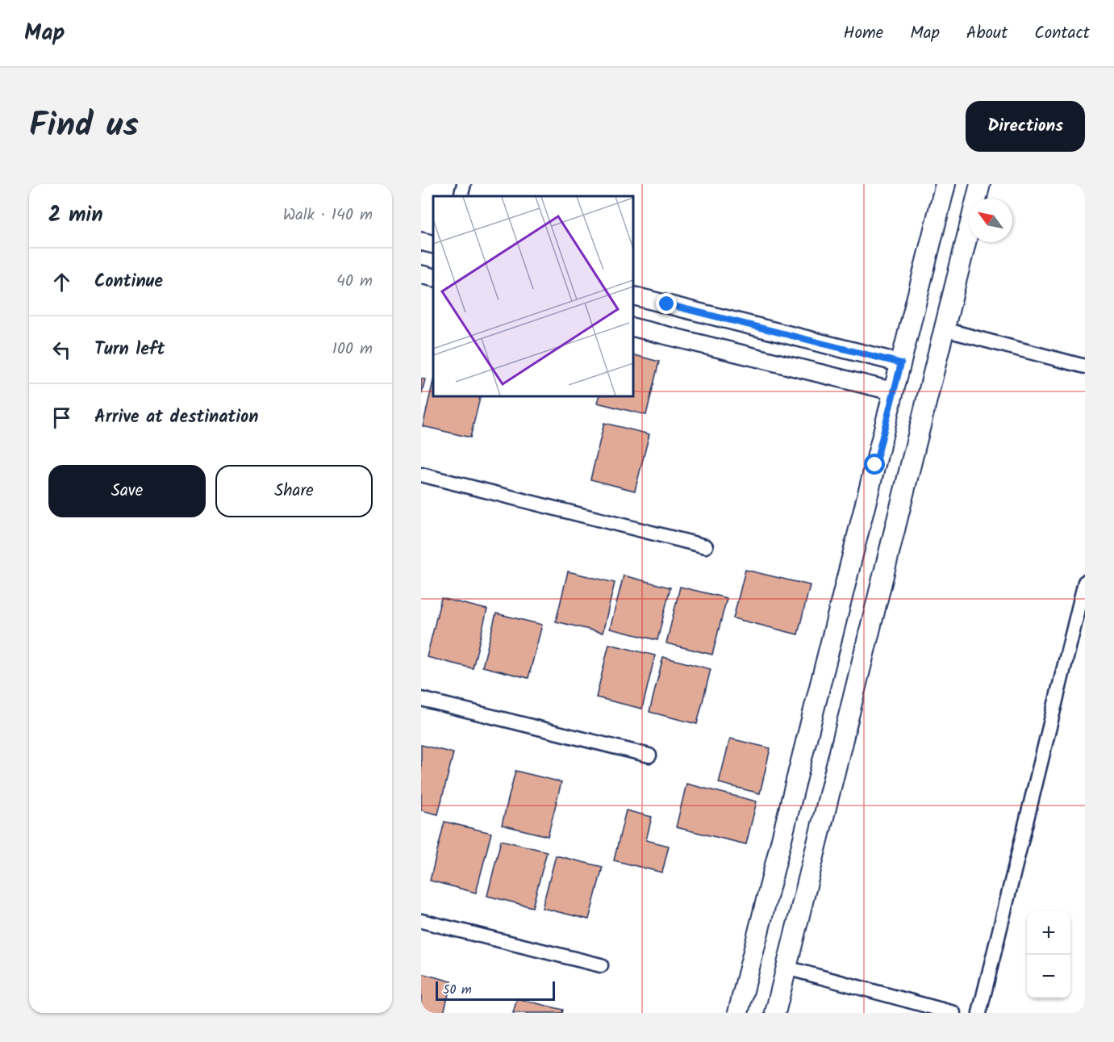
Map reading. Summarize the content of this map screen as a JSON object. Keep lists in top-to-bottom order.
{
  "scale_bar": "50 m",
  "north": "top left",
  "page": {
    "header": "Map",
    "nav": [
      "Home",
      "Map",
      "About",
      "Contact"
    ],
    "title": "Find us",
    "buttons": [
      "Directions",
      ["Save", "Share"]
    ],
    "heading": ["2 min", "Walk · 140 m"],
    "list": [
      ["Continue", "40 m"],
      ["Turn left", "100 m"],
      "Arrive at destination"
    ],
    "map_buttons": ["+", "−"],
    "scale": "50 m"
  }
}
